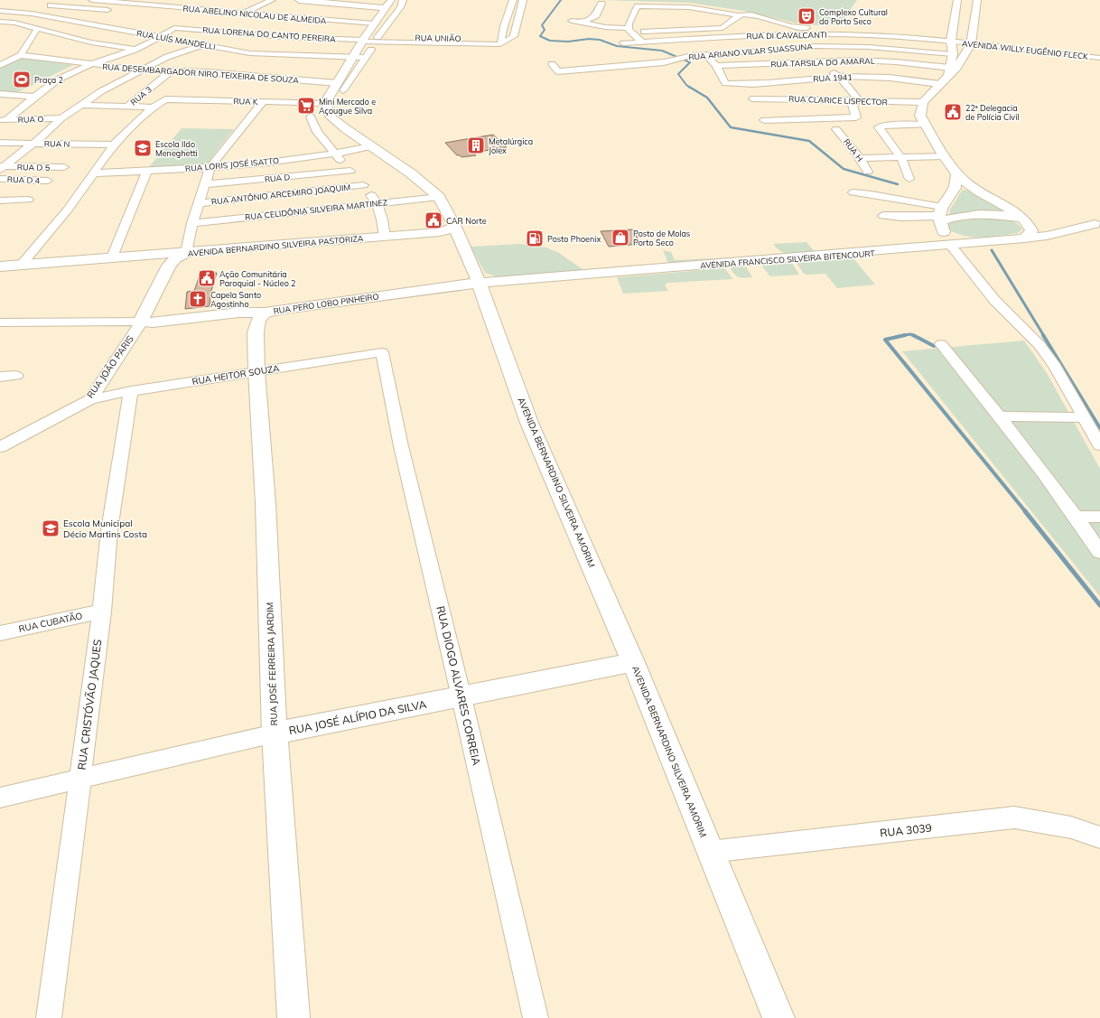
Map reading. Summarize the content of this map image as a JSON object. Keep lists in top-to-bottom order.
{
  "streets": {
    "main road": [
      "AVENIDA BERNARDINO SILVEIRA PASTORIZA",
      "AVENIDA FRANCISCO SILVEIRA BITENCOURT",
      "RUA PERO LOBO PINHEIRO",
      "RUA JOÃO PARIS",
      "AVENIDA BERNARDINO SILVEIRA AMORIM",
      "RUA JOSÉ FERREIRA JARDIM",
      "RUA JOSÉ ALÍPIO DA SILVA"
    ],
    "street": [
      "RUA ABELINO NICOLAU DE ALMEIDA",
      "RUA LORENA DO CANTO PEREIRA",
      "RUA DI CAVALCANTI",
      "RUA UNIÃO",
      "RUA LUÍS MANDELLI",
      "AVENIDA WILLY EUGÊNIO FLECK",
      "RUA ARIANO VILAR SUASSUNA",
      "RUA TARSILA DO AMARAL",
      "RUA DESEMBARGADOR NIRO TEIXEIRA DE SOUZA",
      "RUA 1941",
      "RUA 3",
      "RUA CLARICE LISPECTOR",
      "RUA K",
      "RUA O",
      "RUA N",
      "RUA H",
      "RUA LORIS JOSÉ ISATTO",
      "RUA D 5",
      "RUA D",
      "RUA D 4",
      "RUA ANTÔNIO ARCEMIRO JOAQUIM",
      "RUA CELIDÔNIA SILVEIRA MARTINEZ",
      "RUA HEITOR SOUZA",
      "RUA CUBATÃO",
      "RUA DIOGO ALVARES CORREIA",
      "RUA CRISTÓVÃO JAQUES",
      "RUA 3039"
    ]
  },
  "crossings": [
    ["RUA LORENA DO CANTO PEREIRA", "RUA UNIÃO"],
    ["RUA LORENA DO CANTO PEREIRA", "RUA LUÍS MANDELLI"],
    ["RUA DI CAVALCANTI", "AVENIDA WILLY EUGÊNIO FLECK"],
    ["RUA TARSILA DO AMARAL", "RUA 1941"],
    ["RUA DESEMBARGADOR NIRO TEIXEIRA DE SOUZA", "RUA 3"],
    ["RUA K", "AVENIDA BERNARDINO SILVEIRA AMORIM"],
    ["RUA LORIS JOSÉ ISATTO", "AVENIDA BERNARDINO SILVEIRA AMORIM"],
    ["RUA CELIDÔNIA SILVEIRA MARTINEZ", "AVENIDA BERNARDINO SILVEIRA AMORIM"],
    ["AVENIDA BERNARDINO SILVEIRA PASTORIZA", "RUA JOÃO PARIS"],
    ["AVENIDA BERNARDINO SILVEIRA PASTORIZA", "AVENIDA BERNARDINO SILVEIRA AMORIM"],
    ["AVENIDA FRANCISCO SILVEIRA BITENCOURT", "RUA PERO LOBO PINHEIRO"],
    ["AVENIDA FRANCISCO SILVEIRA BITENCOURT", "AVENIDA BERNARDINO SILVEIRA AMORIM"],
    ["RUA PERO LOBO PINHEIRO", "AVENIDA BERNARDINO SILVEIRA AMORIM"],
    ["RUA PERO LOBO PINHEIRO", "RUA JOSÉ FERREIRA JARDIM"],
    ["RUA JOÃO PARIS", "RUA HEITOR SOUZA"],
    ["RUA HEITOR SOUZA", "RUA JOSÉ FERREIRA JARDIM"],
    ["RUA HEITOR SOUZA", "RUA DIOGO ALVARES CORREIA"],
    ["RUA HEITOR SOUZA", "RUA CRISTÓVÃO JAQUES"],
    ["AVENIDA BERNARDINO SILVEIRA AMORIM", "RUA JOSÉ ALÍPIO DA SILVA"],
    ["AVENIDA BERNARDINO SILVEIRA AMORIM", "RUA 3039"],
    ["RUA CUBATÃO", "RUA CRISTÓVÃO JAQUES"],
    ["RUA JOSÉ FERREIRA JARDIM", "RUA JOSÉ ALÍPIO DA SILVA"],
    ["RUA DIOGO ALVARES CORREIA", "RUA JOSÉ ALÍPIO DA SILVA"],
    ["RUA CRISTÓVÃO JAQUES", "RUA JOSÉ ALÍPIO DA SILVA"]
  ],
  "places": {
    "theatre": ["Complexo Cultural do Porto Seco"],
    "sports": ["Praça 2"],
    "supermarket": ["Mini Mercado e Açougue Silva"],
    "public building": ["22ª Delegacia de Polícia Civil", "CAR Norte", "Ação Comunitária Paroquial - Núcleo 2"],
    "building": ["Metalúrgica Jolex"],
    "school or university": ["Escola Ildo Meneghetti", "Escola Municipal Décio Martins Costa"],
    "shop": ["Posto de Molas Porto Seco"],
    "fuel station": ["Posto Phoenix"],
    "church": ["Capela Santo Agostinho"]
  }
}
